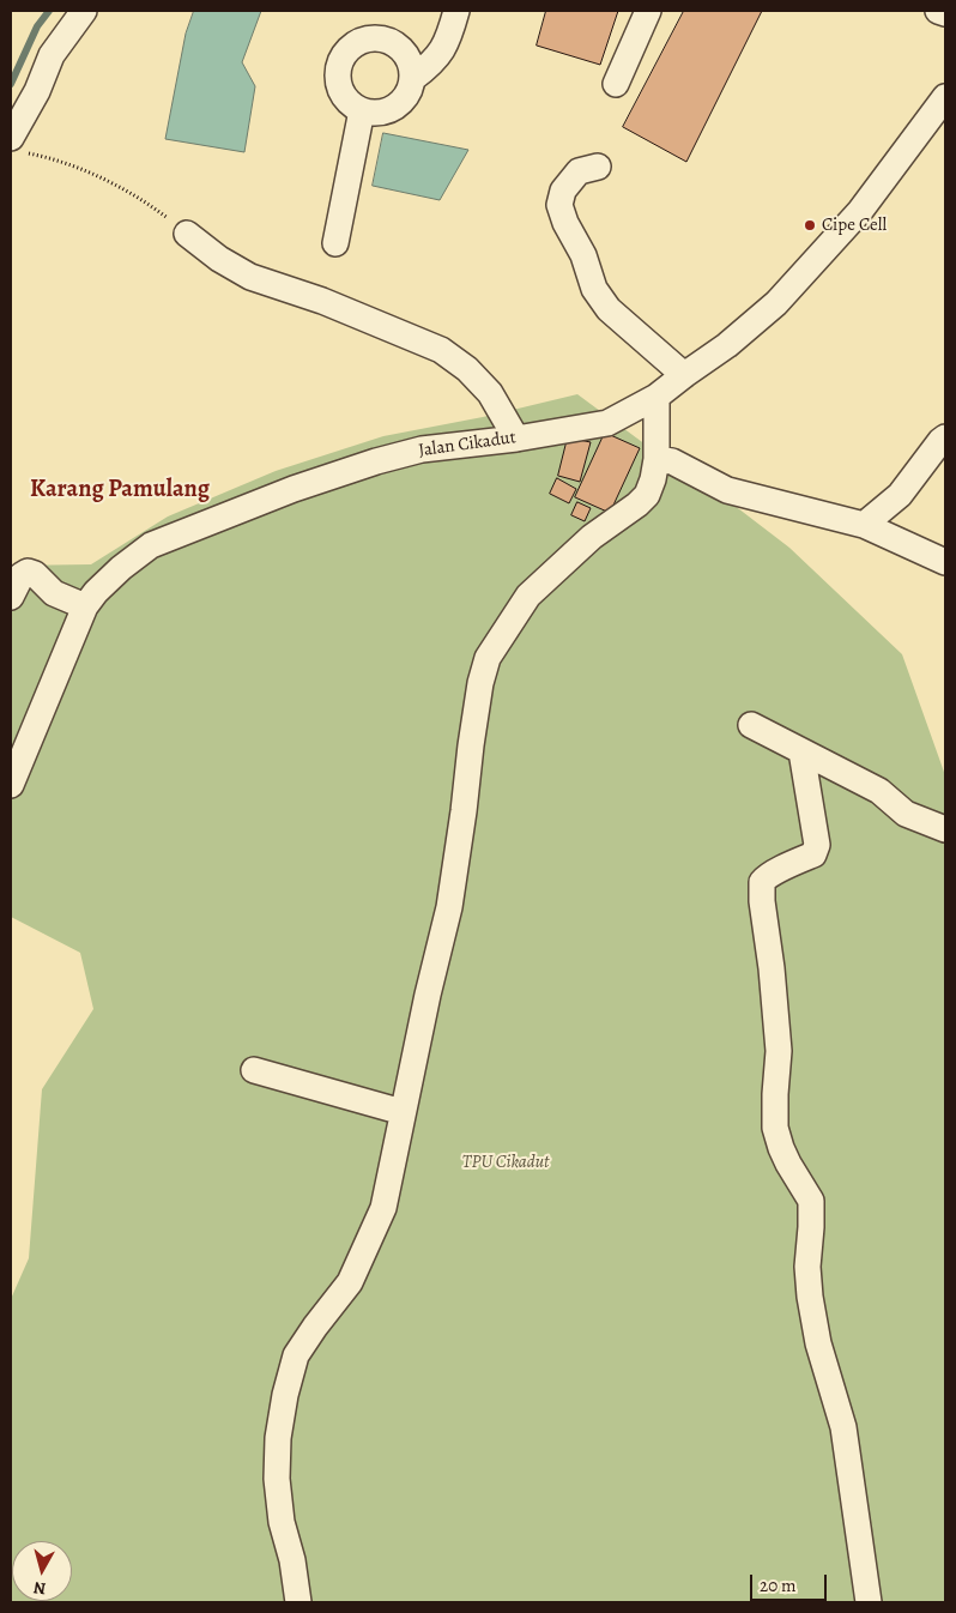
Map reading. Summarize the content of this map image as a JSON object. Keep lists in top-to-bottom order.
{
  "streets": {
    "street": ["Jalan Cikadut"]
  },
  "districts": ["Karang Pamulang"],
  "parks": ["TPU Cikadut"],
  "places": ["Cipe Cell"],
  "scale_bar": "20 m",
  "north": "bottom"
}
